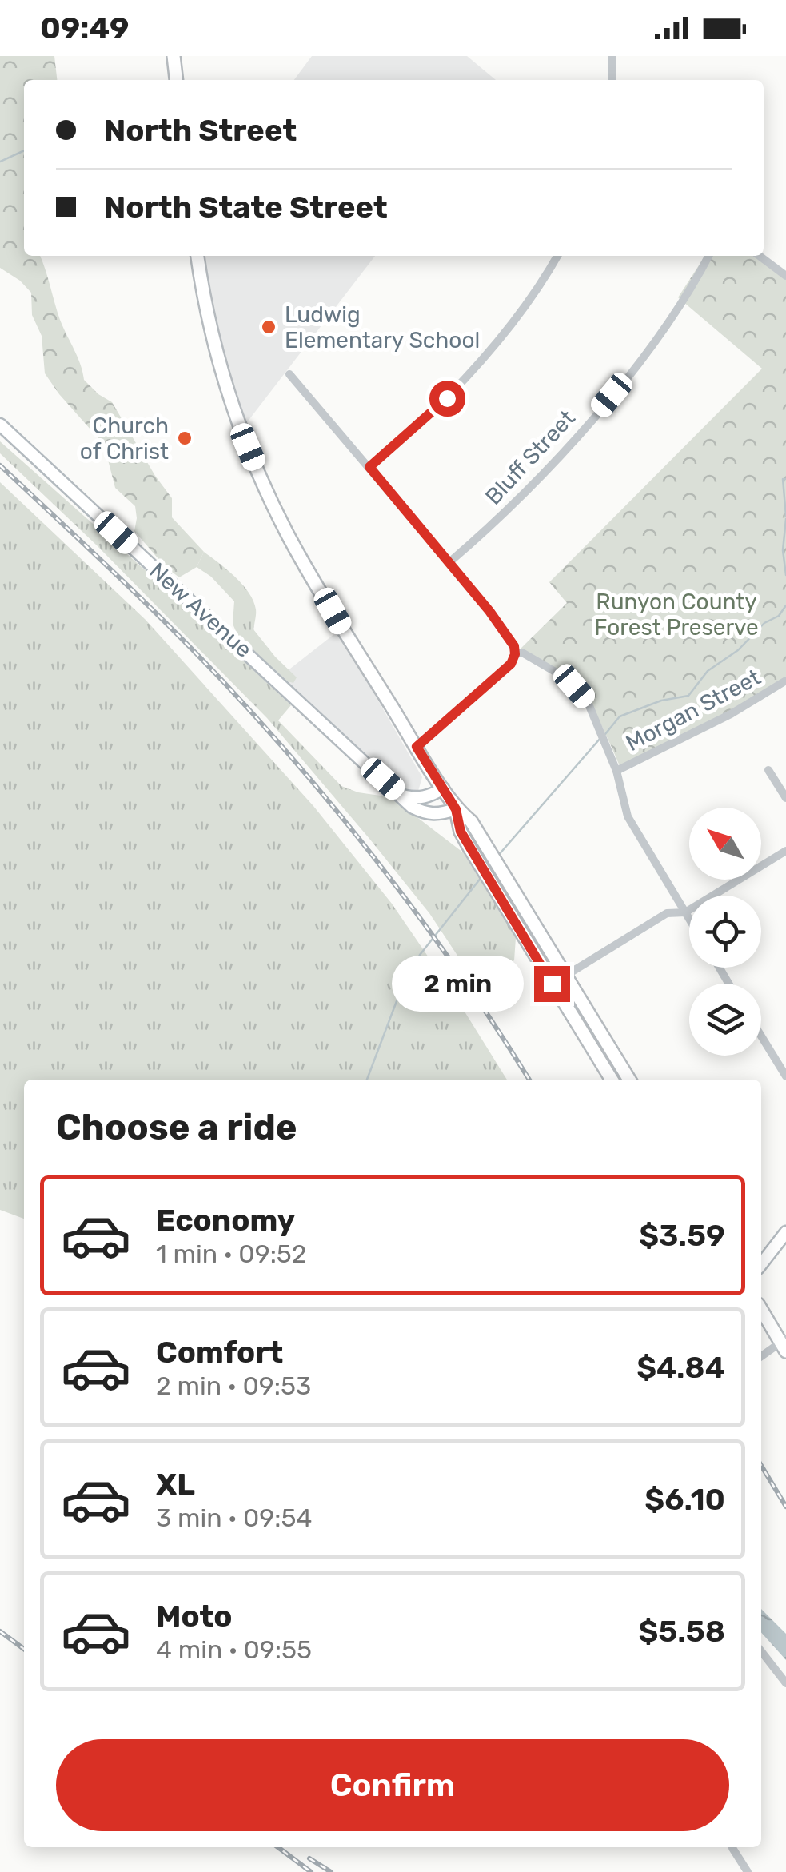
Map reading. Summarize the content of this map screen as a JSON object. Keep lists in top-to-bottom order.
{
  "streets": {
    "main road": ["New Avenue"],
    "street": ["Bluff Street", "Morgan Street"]
  },
  "parks": ["Runyon County Forest Preserve"],
  "places": ["Ludwig Elementary School", "Church of Christ"],
  "north": "top left",
  "page": {
    "status": "09:49",
    "banner": ["North Street", "North State Street"],
    "bubble": "2 min",
    "heading": "Choose a ride",
    "list": [
      {
        "name": "Economy",
        "note": "1 min · 09:52",
        "value": "$3.59"
      },
      {
        "name": "Comfort",
        "note": "2 min · 09:53",
        "value": "$4.84"
      },
      {
        "name": "XL",
        "note": "3 min · 09:54",
        "value": "$6.10"
      },
      {
        "name": "Moto",
        "note": "4 min · 09:55",
        "value": "$5.58"
      }
    ],
    "buttons": "Confirm"
  }
}
